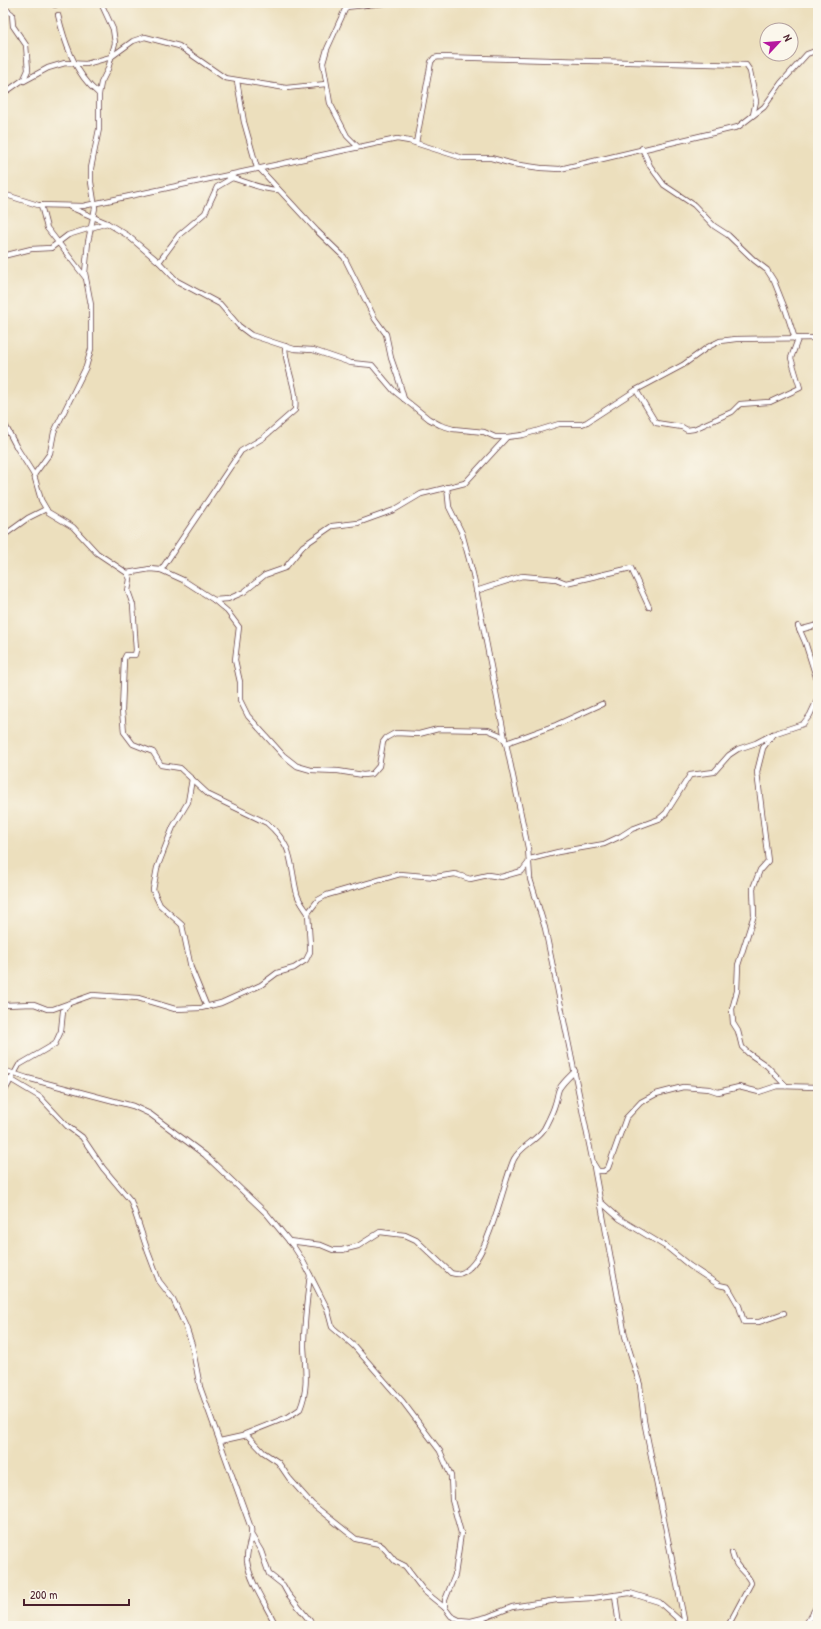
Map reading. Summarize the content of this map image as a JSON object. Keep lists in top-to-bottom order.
{
  "scale_bar": "200 m",
  "north": "top right"
}
